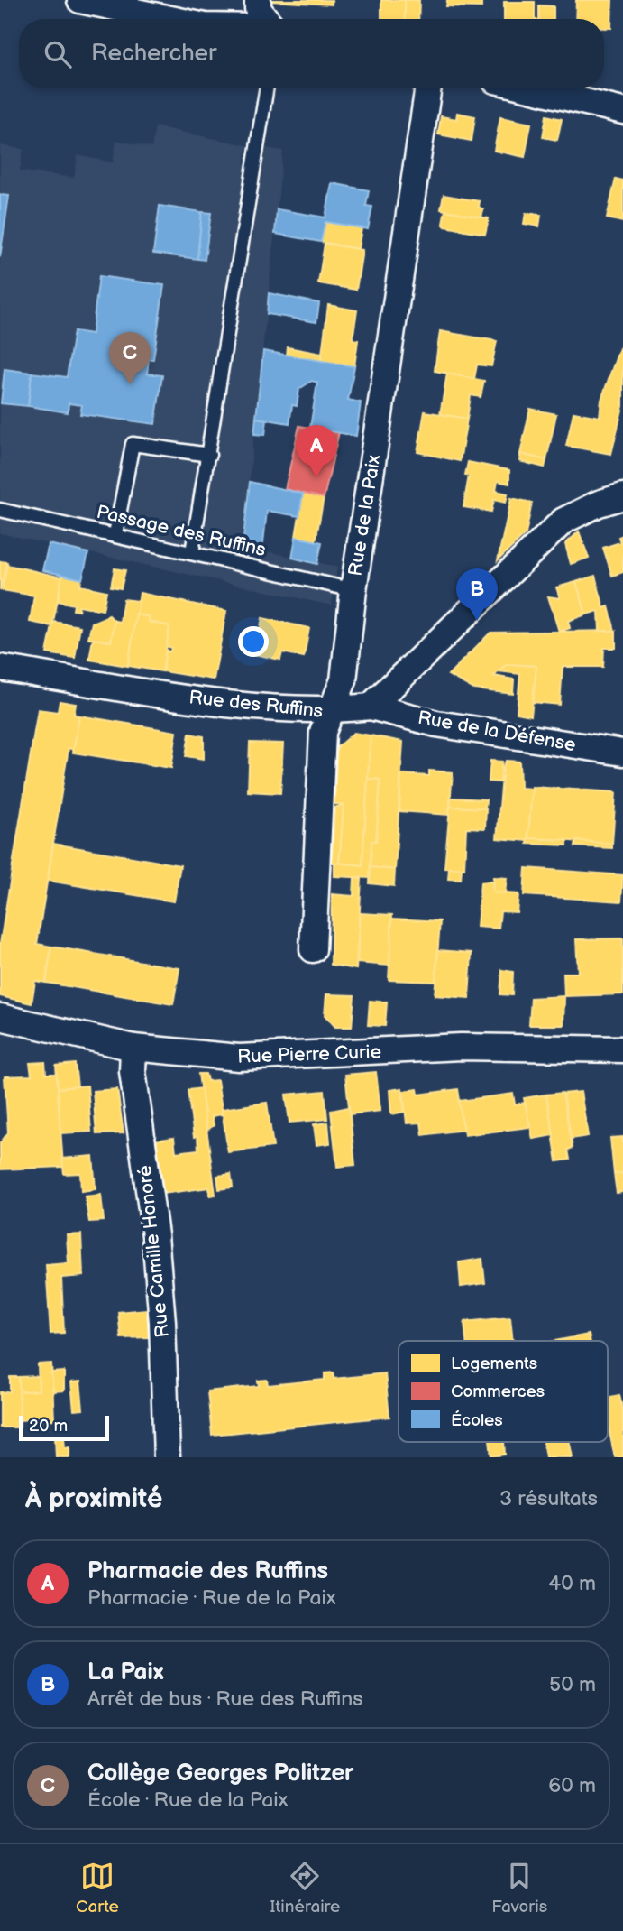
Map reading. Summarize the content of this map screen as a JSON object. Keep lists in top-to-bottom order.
{
  "streets": {
    "street": [
      "Rue de la Paix",
      "Rue des Ruffins",
      "Rue de la Défense",
      "Rue Pierre Curie",
      "Rue Camille Honoré"
    ],
    "lane": ["Passage des Ruffins"]
  },
  "crossings": [
    ["Rue de la Paix", "Passage des Ruffins"],
    ["Rue de la Paix", "Rue des Ruffins"],
    ["Rue des Ruffins", "Rue de la Défense"],
    ["Rue Pierre Curie", "Rue Camille Honoré"]
  ],
  "legend": ["Logements", "Commerces", "Écoles"],
  "scale_bar": "20 m",
  "page": {
    "search": "Rechercher",
    "pins": ["C", "A", "B"],
    "scale": "20 m",
    "heading": ["À proximité", "3 résultats"],
    "list": [
      {
        "mark": "A",
        "name": "Pharmacie des Ruffins",
        "note": "Pharmacie · Rue de la Paix",
        "value": "40 m"
      },
      {
        "mark": "B",
        "name": "La Paix",
        "note": "Arrêt de bus · Rue des Ruffins",
        "value": "50 m"
      },
      {
        "mark": "C",
        "name": "Collège Georges Politzer",
        "note": "École · Rue de la Paix",
        "value": "60 m"
      }
    ],
    "nav": ["Carte", "Itinéraire", "Favoris"]
  }
}
